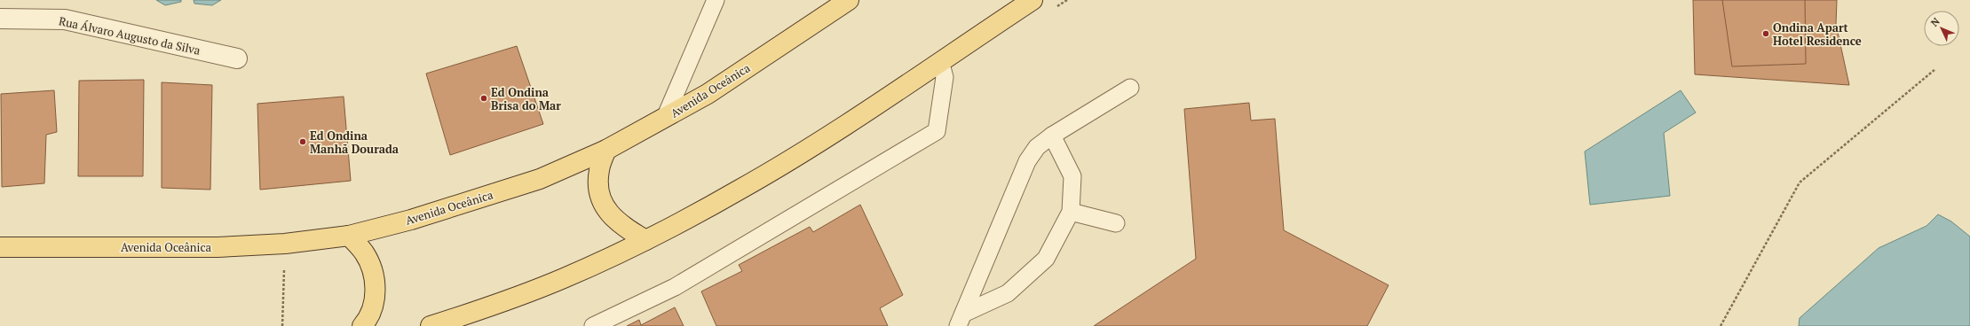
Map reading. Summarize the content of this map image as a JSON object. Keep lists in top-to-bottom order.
{
  "streets": {
    "main road": ["Avenida Oceânica"],
    "street": ["Rua Álvaro Augusto da Silva"]
  },
  "places": ["Ondina Apart Hotel Residence", "Ed Ondina Brisa do Mar", "Ed Ondina Manhã Dourada"],
  "north": "top left"
}
